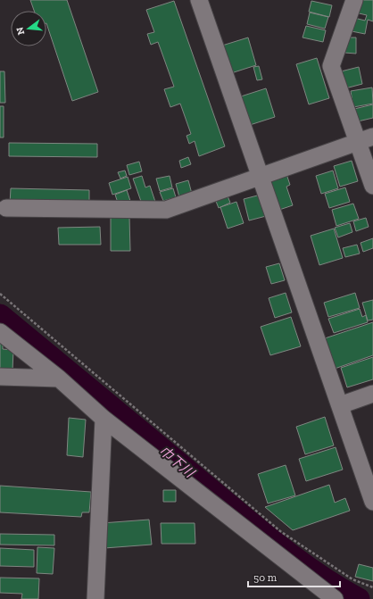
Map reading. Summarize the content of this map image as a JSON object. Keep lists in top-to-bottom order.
{
  "water": ["巾下川"],
  "scale_bar": "50 m",
  "north": "left"
}
